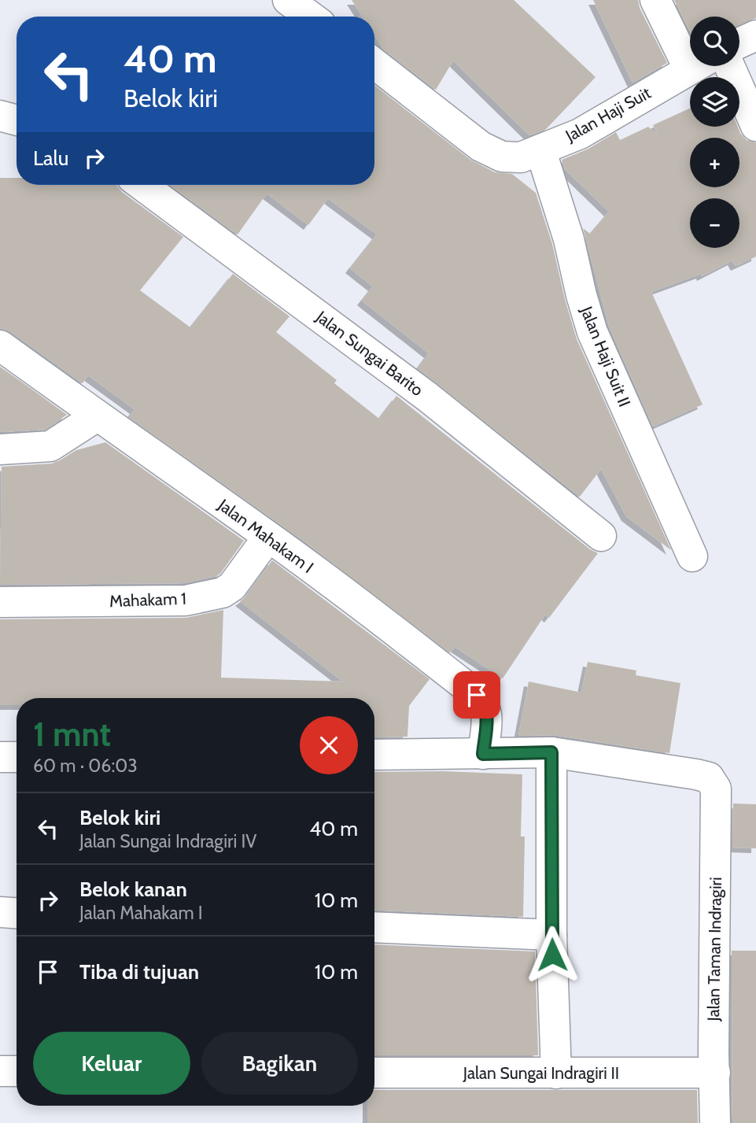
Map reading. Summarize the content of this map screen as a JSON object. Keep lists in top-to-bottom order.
{
  "streets": {
    "street": [
      "Jalan Haji Suit",
      "Jalan Sungai Barito",
      "Jalan Haji Suit II",
      "Jalan Mahakam I",
      "Mahakam 1",
      "Jalan Taman Indragiri",
      "Jalan Sungai Indragiri II"
    ]
  },
  "crossings": [
    ["Jalan Haji Suit", "Jalan Haji Suit II"],
    ["Jalan Mahakam I", "Mahakam 1"],
    ["Jalan Taman Indragiri", "Jalan Sungai Indragiri II"]
  ],
  "page": {
    "map_buttons": ["+", "−"],
    "turn": ["40 m", "Belok kiri"],
    "then": "Lalu",
    "heading": ["1 mnt", "60 m · 06:03"],
    "list": [
      {
        "name": "Belok kiri",
        "note": "Jalan Sungai Indragiri IV",
        "value": "40 m"
      },
      {
        "name": "Belok kanan",
        "note": "Jalan Mahakam I",
        "value": "10 m"
      },
      {
        "name": "Tiba di tujuan",
        "value": "10 m"
      }
    ],
    "buttons": ["Keluar", "Bagikan"]
  }
}
